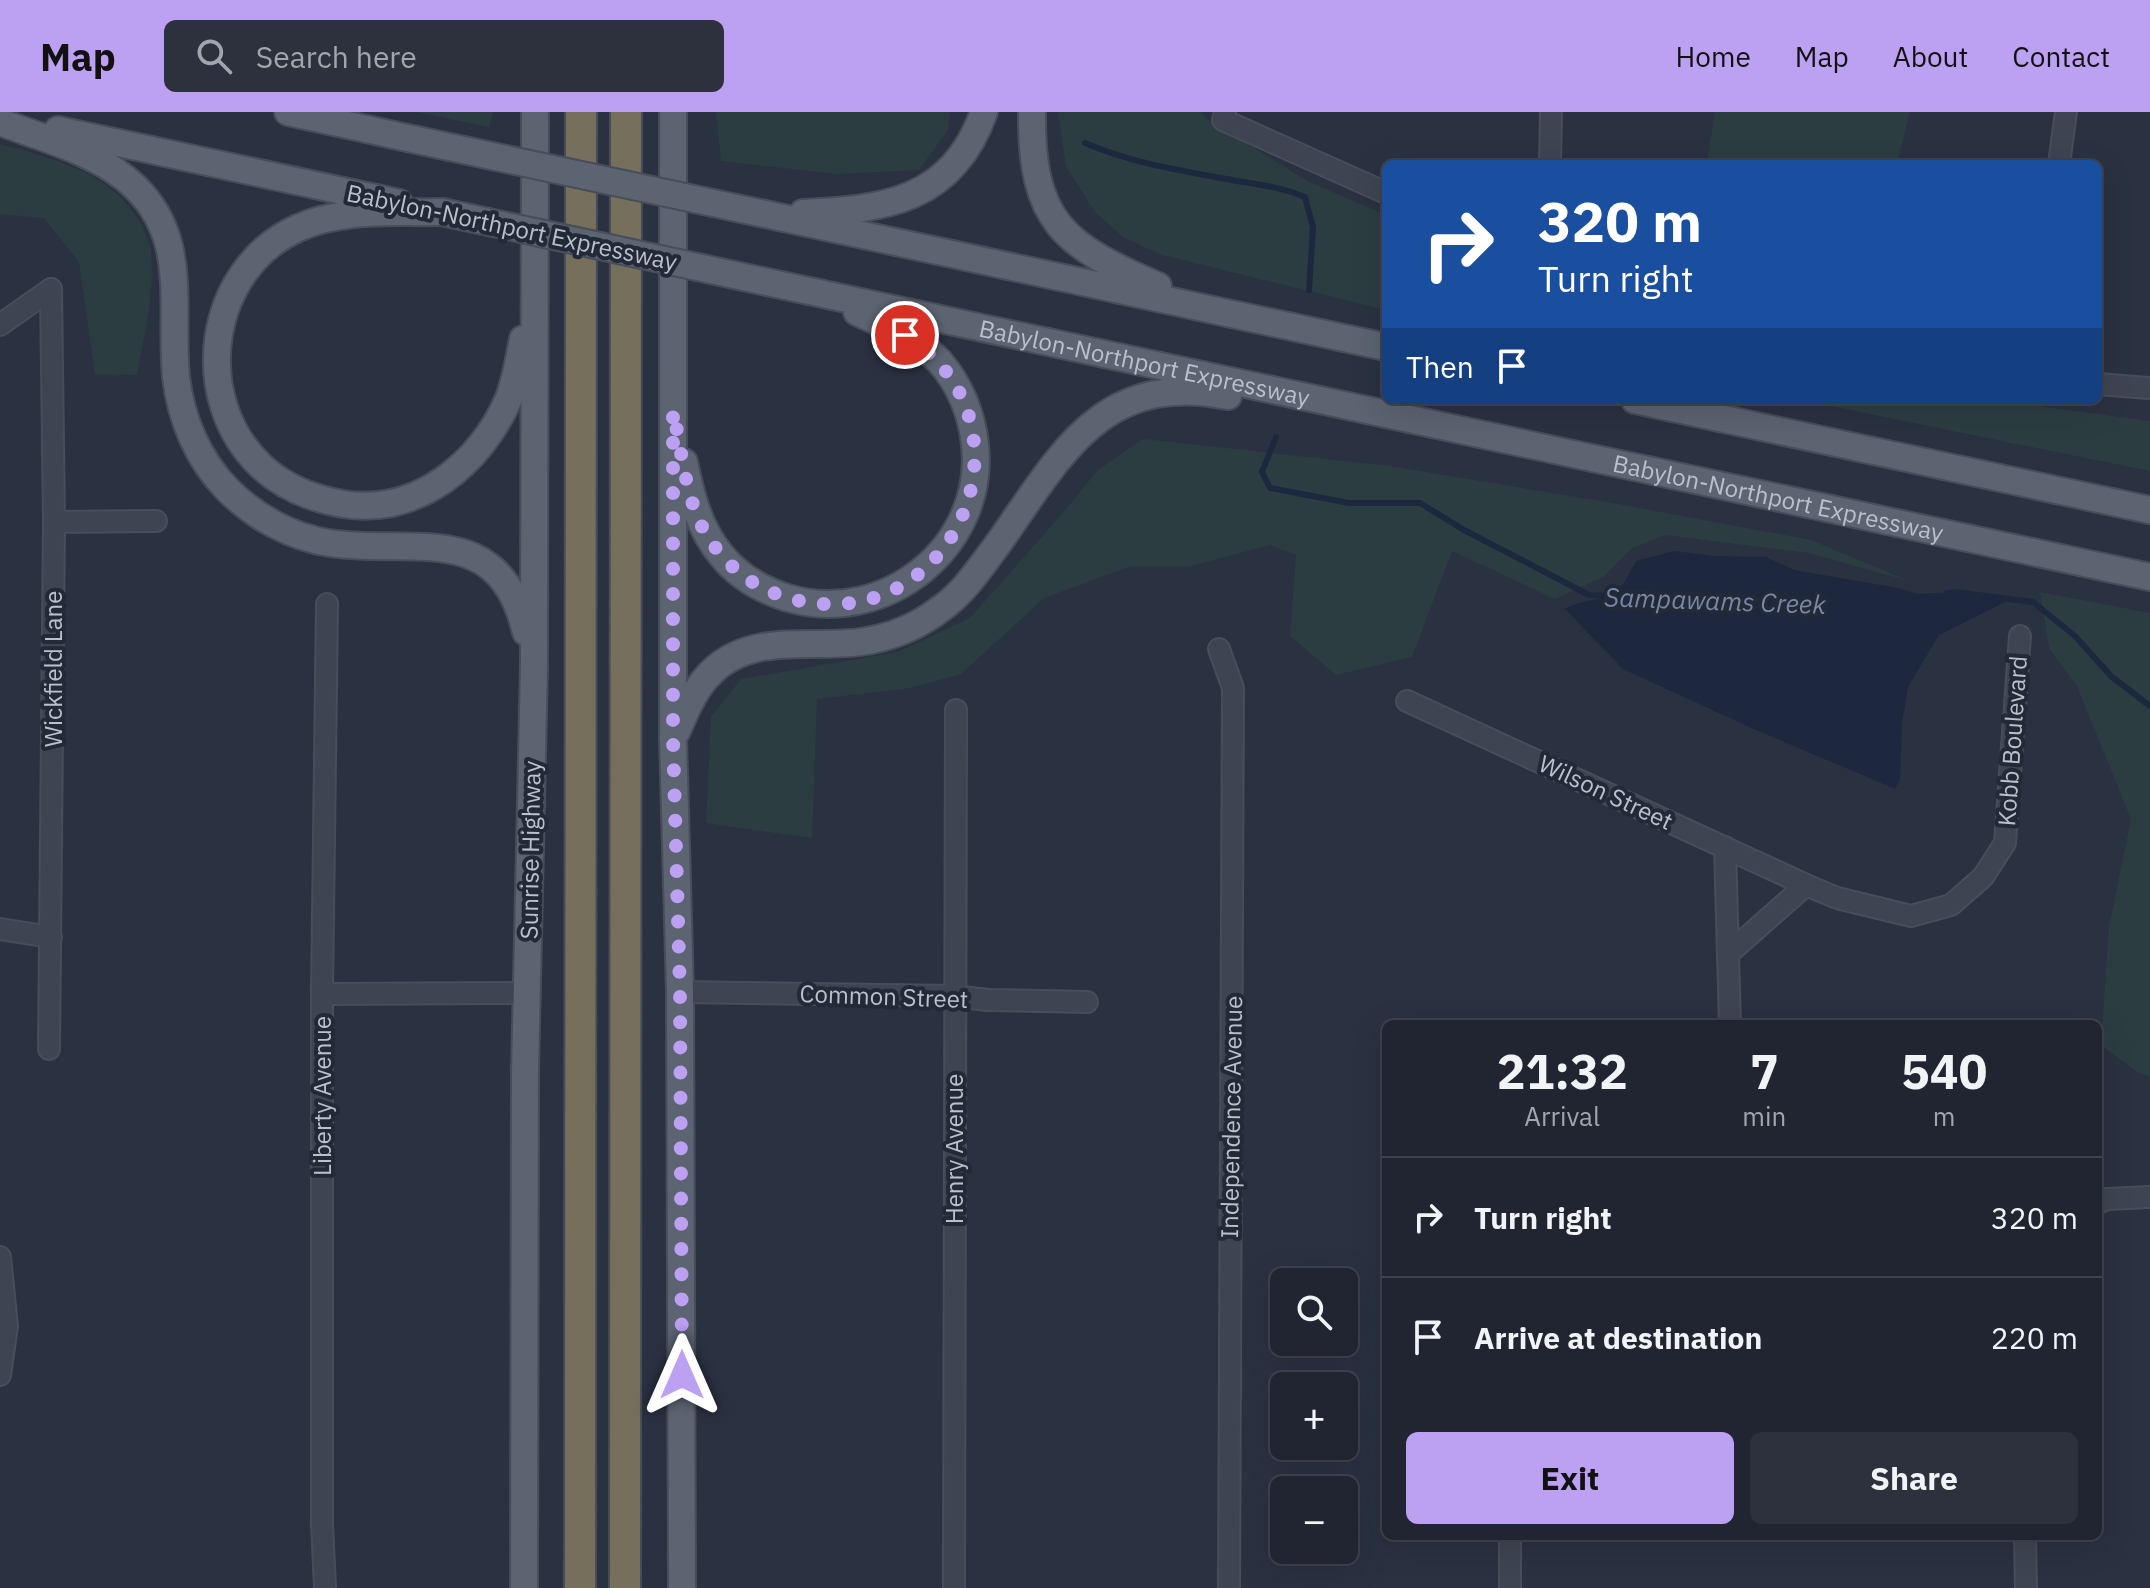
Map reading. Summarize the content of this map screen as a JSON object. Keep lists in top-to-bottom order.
{
  "streets": {
    "highway": ["Sunrise Highway"],
    "main road": ["Babylon-Northport Expressway"],
    "street": [
      "Wickfield Lane",
      "Kobb Boulevard",
      "Wilson Street",
      "Common Street",
      "Liberty Avenue",
      "Independence Avenue",
      "Henry Avenue"
    ]
  },
  "crossings": [
    ["Kobb Boulevard", "Wilson Street"],
    ["Common Street", "Henry Avenue"]
  ],
  "water": ["Sampawams Creek"],
  "page": {
    "header": "Map",
    "search": "Search here",
    "nav": [
      "Home",
      "Map",
      "About",
      "Contact"
    ],
    "turn": ["320 m", "Turn right"],
    "then": "Then",
    "eta": [
      "21:32",
      "Arrival",
      "7",
      "min",
      "540",
      "m"
    ],
    "list": [
      {
        "name": "Turn right",
        "value": "320 m"
      },
      {
        "name": "Arrive at destination",
        "value": "220 m"
      }
    ],
    "map_buttons": ["+", "−"],
    "buttons": ["Exit", "Share"]
  }
}
